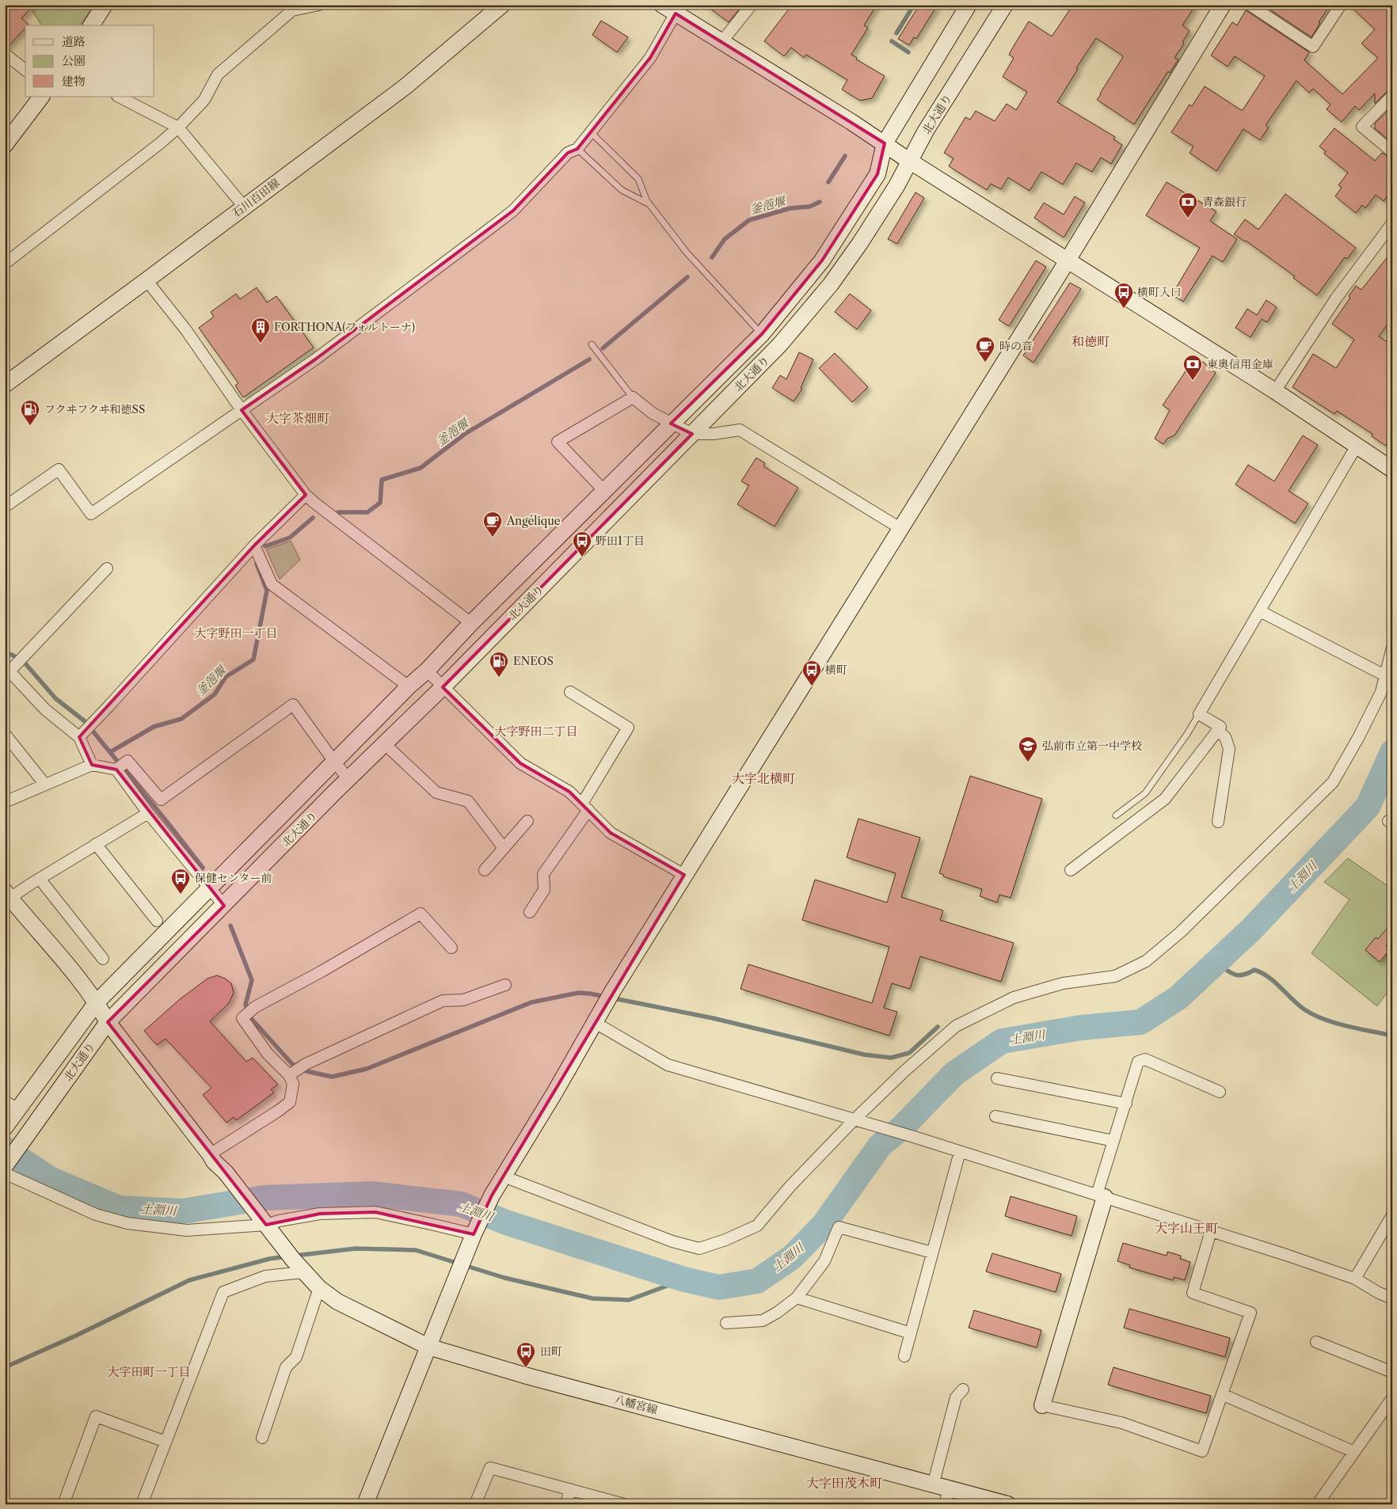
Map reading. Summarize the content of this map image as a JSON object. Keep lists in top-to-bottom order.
{
  "streets": {
    "street": ["北大通り", "石川百田線", "八幡宮線"]
  },
  "crossings": [
    ["北大通り", "八幡宮線"]
  ],
  "districts": [
    "和徳町",
    "大字茶畑町",
    "大字野田一丁目",
    "大字野田二丁目",
    "大字北横町",
    "大字山王町",
    "大字田町一丁目",
    "大字田茂木町"
  ],
  "water": ["釜萢堰", "土淵川"],
  "places": {
    "bank": ["青森銀行", "東奥信用金庫"],
    "bus stop": [
      "横町入口",
      "野田1丁目",
      "横町",
      "保健センター前",
      "田町"
    ],
    "building": ["FORTHONA(フォルトーナ)"],
    "cafe": ["時の音", "Angélique"],
    "fuel station": ["フクヰフクヰ和徳SS", "ENEOS"],
    "school or university": ["弘前市立第一中学校"]
  },
  "legend": ["道路", "公園", "建物"]
}
